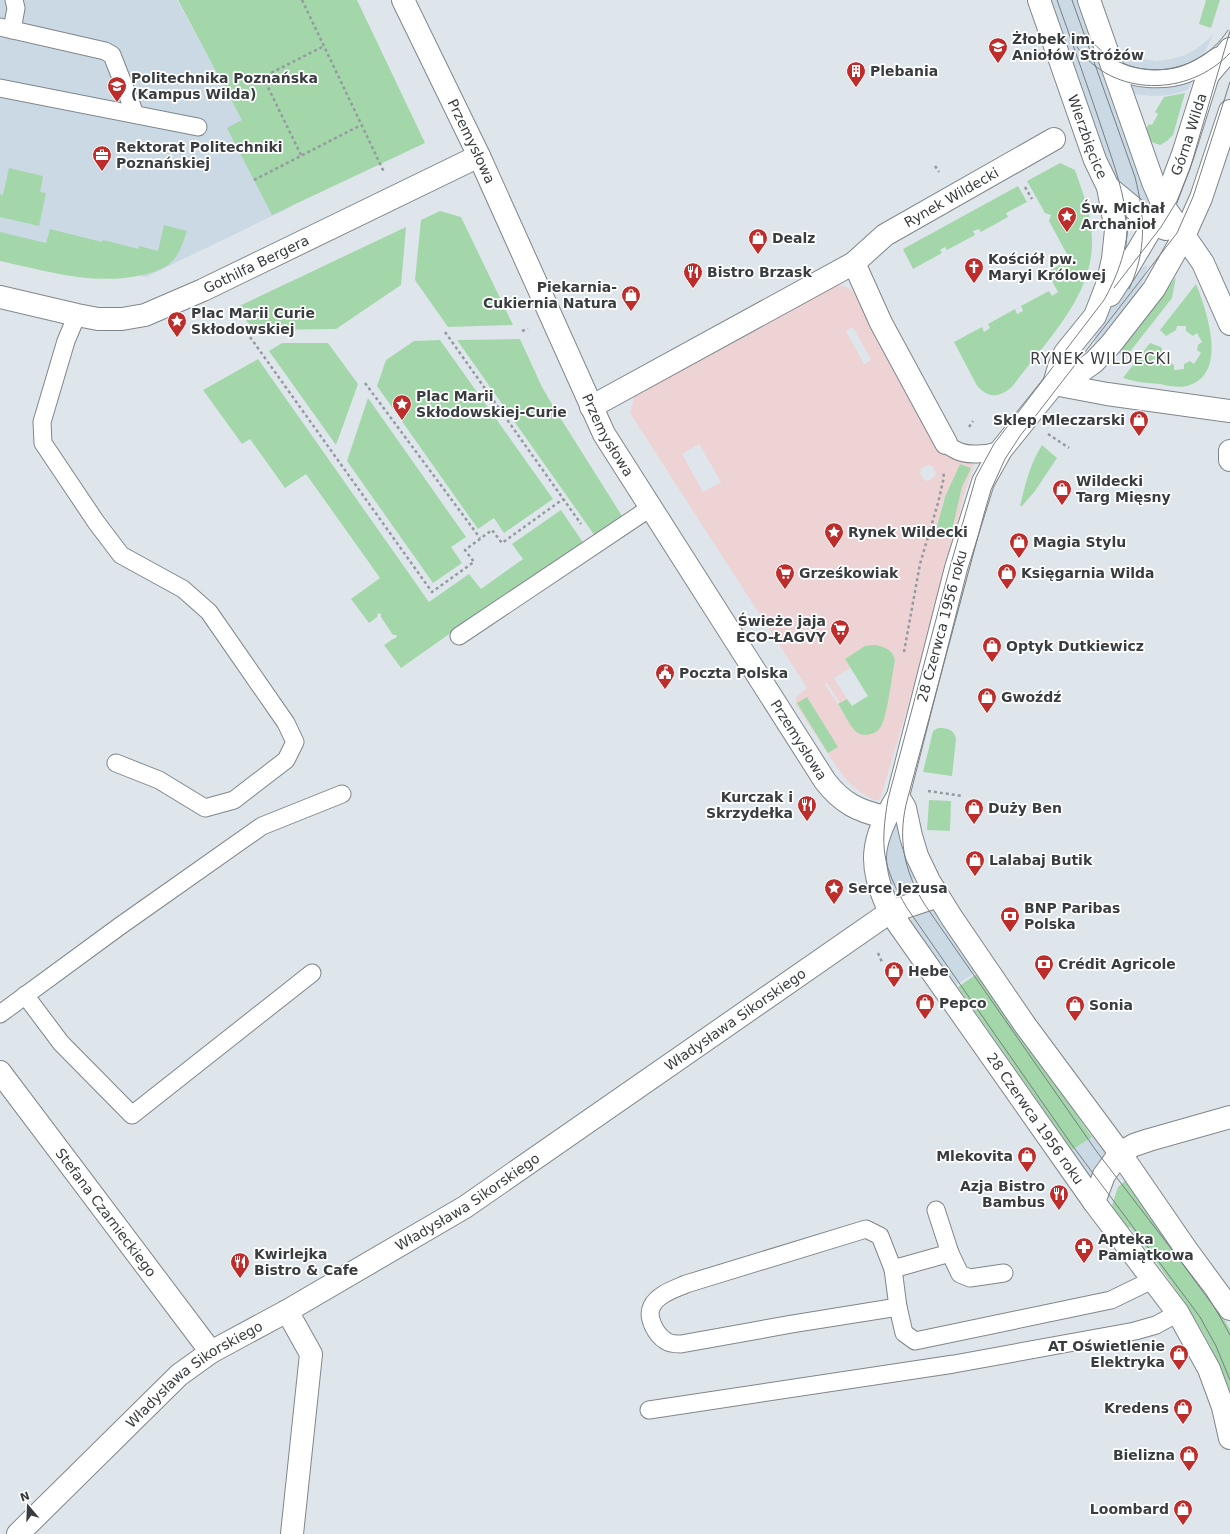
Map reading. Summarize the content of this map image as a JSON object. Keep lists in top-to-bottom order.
{
  "streets": {
    "street": [
      "Górna Wilda",
      "Wierzbięcice",
      "Przemysłowa",
      "Rynek Wildecki",
      "Gothilfa Bergera",
      "28 Czerwca 1956 roku",
      "Władysława Sikorskiego",
      "Stefana Czarnieckiego"
    ]
  },
  "crossings": [
    ["Górna Wilda", "Wierzbięcice"],
    ["Górna Wilda", "28 Czerwca 1956 roku"],
    ["Wierzbięcice", "28 Czerwca 1956 roku"],
    ["Przemysłowa", "Rynek Wildecki"],
    ["Przemysłowa", "Gothilfa Bergera"],
    ["Przemysłowa", "28 Czerwca 1956 roku"],
    ["28 Czerwca 1956 roku", "Władysława Sikorskiego"],
    ["Władysława Sikorskiego", "Stefana Czarnieckiego"]
  ],
  "districts": ["RYNEK WILDECKI"],
  "places": {
    "school or university": ["Żłobek im. Aniołów Stróżów", "Politechnika Poznańska (Kampus Wilda)"],
    "building": ["Plebania"],
    "office": ["Rektorat Politechniki Poznańskiej"],
    "place": [
      "Św. Michał Archanioł",
      "Plac Marii Curie Skłodowskiej",
      "Plac Marii Skłodowskiej-Curie",
      "Rynek Wildecki",
      "Serce Jezusa"
    ],
    "shop": [
      "Dealz",
      "Piekarnia- Cukiernia Natura",
      "Sklep Mleczarski",
      "Wildecki Targ Mięsny",
      "Magia Stylu",
      "Księgarnia Wilda",
      "Optyk Dutkiewicz",
      "Gwoźdź",
      "Duży Ben",
      "Lalabaj Butik",
      "Hebe",
      "Pepco",
      "Sonia",
      "Mlekovita",
      "AT Oświetlenie Elektryka",
      "Kredens",
      "Bielizna",
      "Loombard"
    ],
    "church": ["Kościół pw. Maryi Królowej"],
    "restaurant": [
      "Bistro Brzask",
      "Kurczak i Skrzydełka",
      "Azja Bistro Bambus",
      "Kwirlejka Bistro & Cafe"
    ],
    "supermarket": ["Grześkowiak", "Świeże jaja ECO-ŁAGVY"],
    "public building": ["Poczta Polska"],
    "bank": ["BNP Paribas Polska", "Crédit Agricole"],
    "pharmacy": ["Apteka Pamiątkowa"]
  },
  "north": "top"
}
